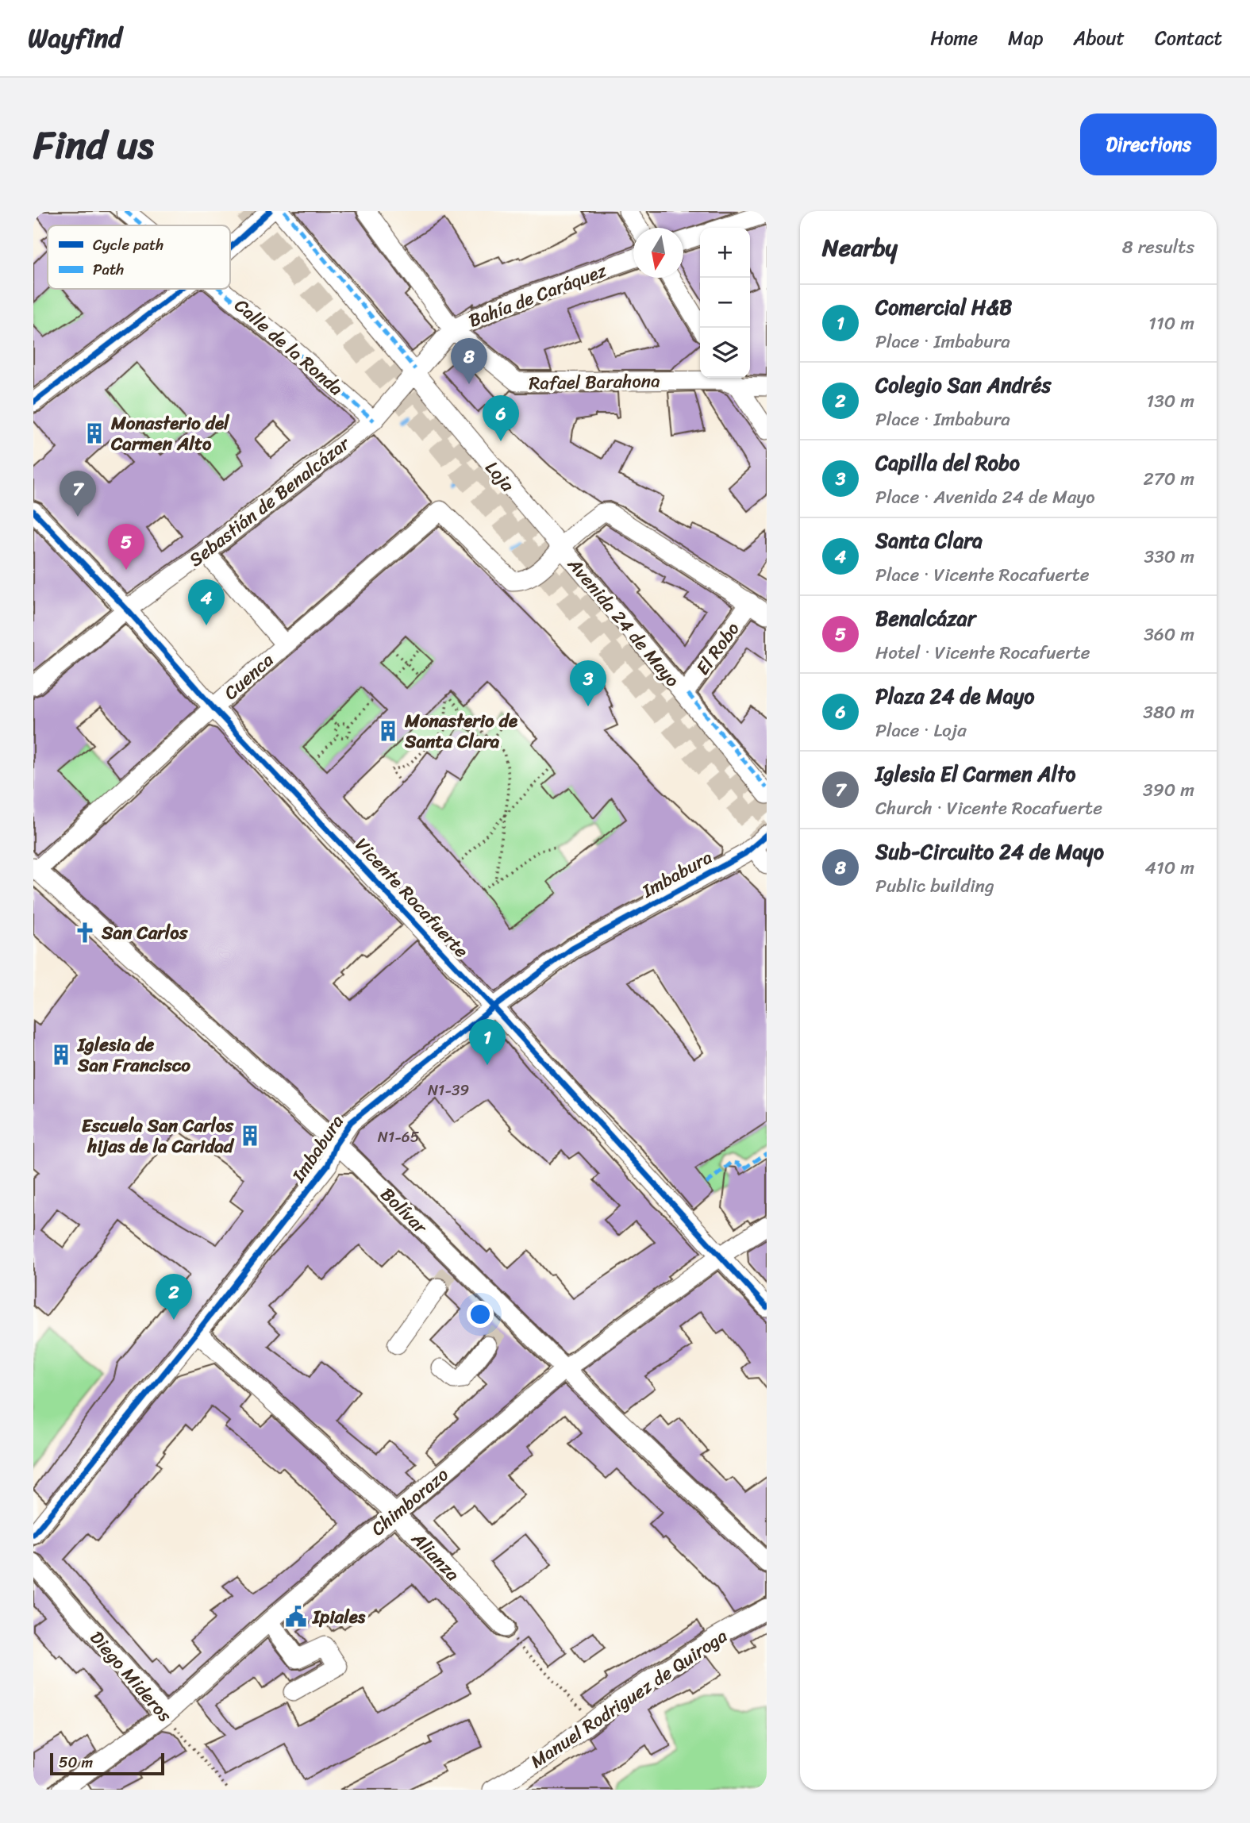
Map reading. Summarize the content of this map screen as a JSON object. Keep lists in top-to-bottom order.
{
  "streets": {
    "street": [
      "Bahía de Caráquez",
      "Calle de la Ronda",
      "Rafael Barahona",
      "Loja",
      "Sebastián de Benalcázar",
      "Avenida 24 de Mayo",
      "El Robo",
      "Cuenca",
      "Imbabura",
      "Vicente Rocafuerte",
      "Bolívar",
      "Chimborazo",
      "Alianza",
      "Diego Mideros",
      "Manuel Rodriguez de Quiroga"
    ]
  },
  "crossings": [
    ["Bahía de Caráquez", "Calle de la Ronda"],
    ["Bahía de Caráquez", "Rafael Barahona"],
    ["Bahía de Caráquez", "Loja"],
    ["Bahía de Caráquez", "Sebastián de Benalcázar"],
    ["Calle de la Ronda", "Sebastián de Benalcázar"],
    ["Loja", "Avenida 24 de Mayo"],
    ["Sebastián de Benalcázar", "Vicente Rocafuerte"],
    ["Avenida 24 de Mayo", "El Robo"],
    ["Avenida 24 de Mayo", "Cuenca"],
    ["Cuenca", "Vicente Rocafuerte"],
    ["Cuenca", "Bolívar"],
    ["Imbabura", "Vicente Rocafuerte"],
    ["Imbabura", "Bolívar"],
    ["Imbabura", "Alianza"],
    ["Vicente Rocafuerte", "Chimborazo"],
    ["Bolívar", "Chimborazo"],
    ["Chimborazo", "Alianza"],
    ["Chimborazo", "Diego Mideros"]
  ],
  "places": {
    "building": [
      "Monasterio del Carmen Alto",
      "Monasterio de Santa Clara",
      "Iglesia de San Francisco",
      "Escuela San Carlos hijas de la Caridad"
    ],
    "church": ["San Carlos"],
    "public building": ["Ipiales"]
  },
  "house_numbers": ["N1-39", "N1-65"],
  "legend": ["Cycle path", "Path"],
  "scale_bar": "50 m",
  "north": "bottom",
  "page": {
    "header": "Wayfind",
    "nav": [
      "Home",
      "Map",
      "About",
      "Contact"
    ],
    "title": "Find us",
    "buttons": "Directions",
    "heading": ["Nearby", "8 results"],
    "map_buttons": ["+", "−"],
    "list": [
      {
        "mark": "1",
        "name": "Comercial H&B",
        "note": "Place · Imbabura",
        "value": "110 m"
      },
      {
        "mark": "2",
        "name": "Colegio San Andrés",
        "note": "Place · Imbabura",
        "value": "130 m"
      },
      {
        "mark": "3",
        "name": "Capilla del Robo",
        "note": "Place · Avenida 24 de Mayo",
        "value": "270 m"
      },
      {
        "mark": "4",
        "name": "Santa Clara",
        "note": "Place · Vicente Rocafuerte",
        "value": "330 m"
      },
      {
        "mark": "5",
        "name": "Benalcázar",
        "note": "Hotel · Vicente Rocafuerte",
        "value": "360 m"
      },
      {
        "mark": "6",
        "name": "Plaza 24 de Mayo",
        "note": "Place · Loja",
        "value": "380 m"
      },
      {
        "mark": "7",
        "name": "Iglesia El Carmen Alto",
        "note": "Church · Vicente Rocafuerte",
        "value": "390 m"
      },
      {
        "mark": "8",
        "name": "Sub-Circuito 24 de Mayo",
        "note": "Public building",
        "value": "410 m"
      }
    ],
    "pins": [
      "8",
      "6",
      "7",
      "5",
      "4",
      "3",
      "1",
      "2"
    ],
    "scale": "50 m"
  }
}
